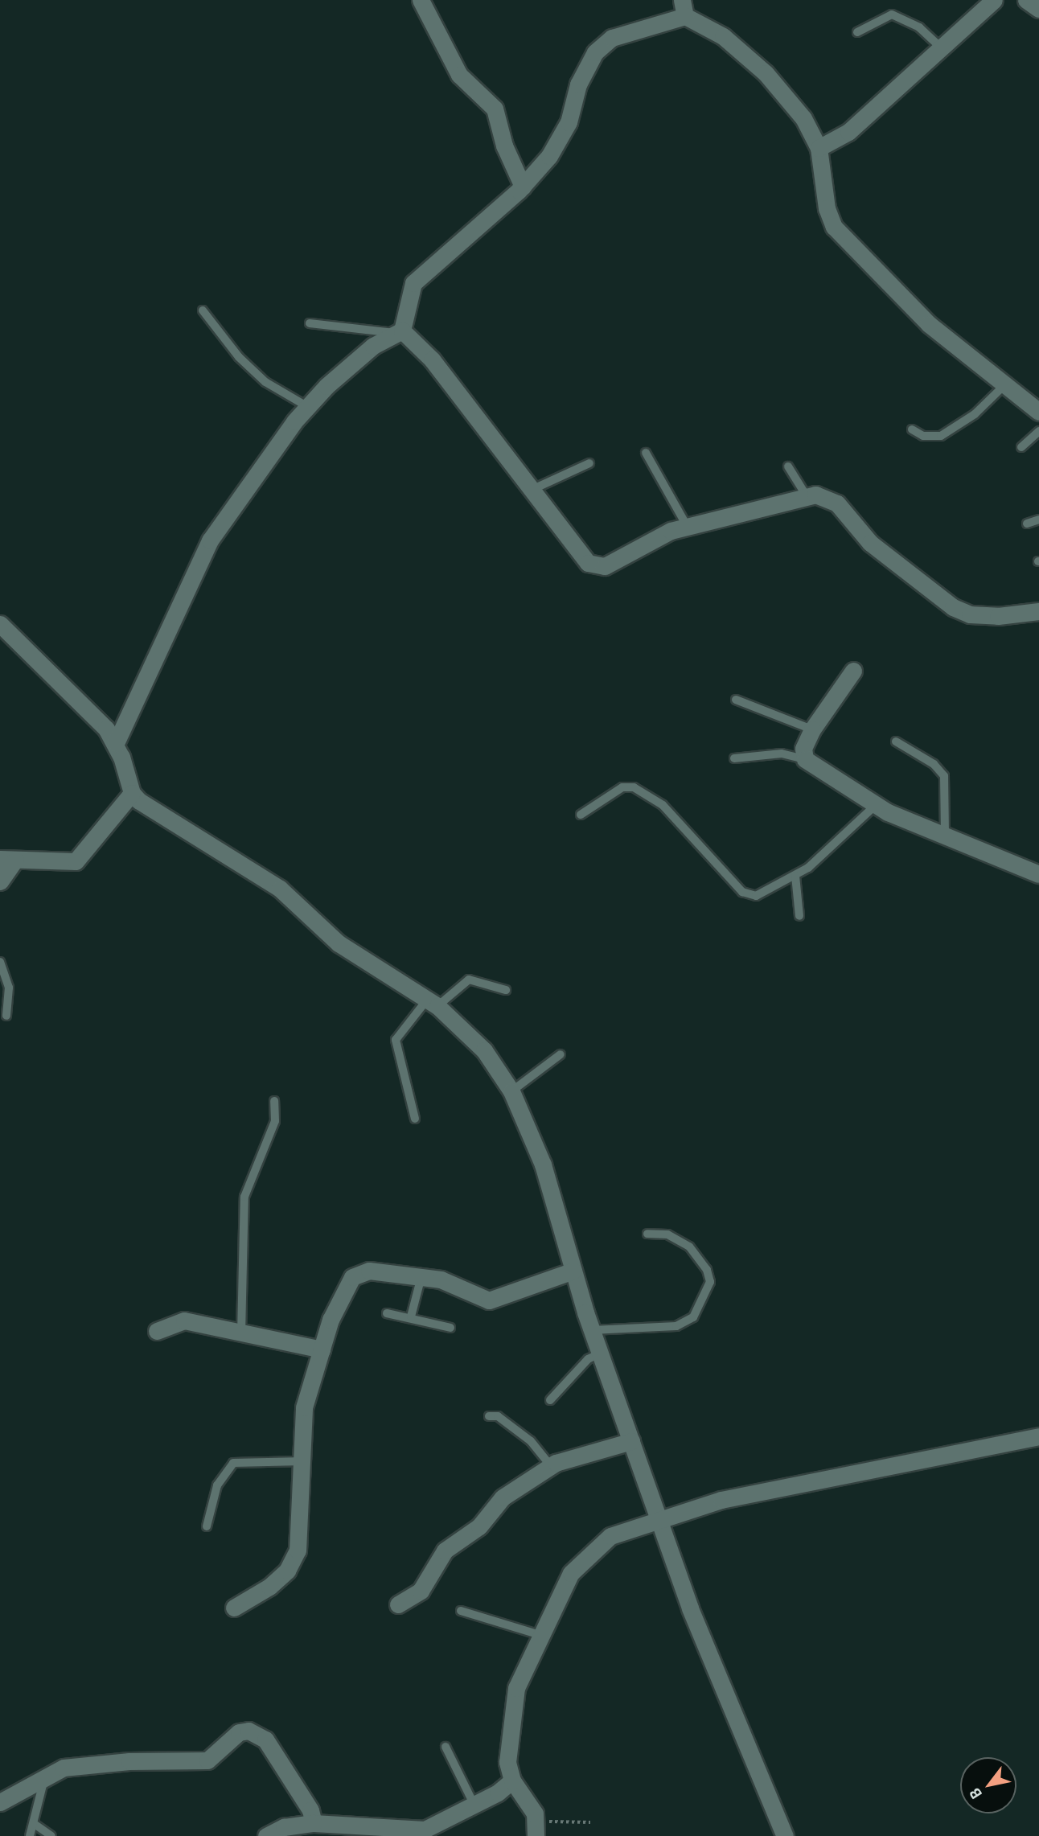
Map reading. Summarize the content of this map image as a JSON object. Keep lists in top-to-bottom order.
{
  "north": "bottom left"
}
